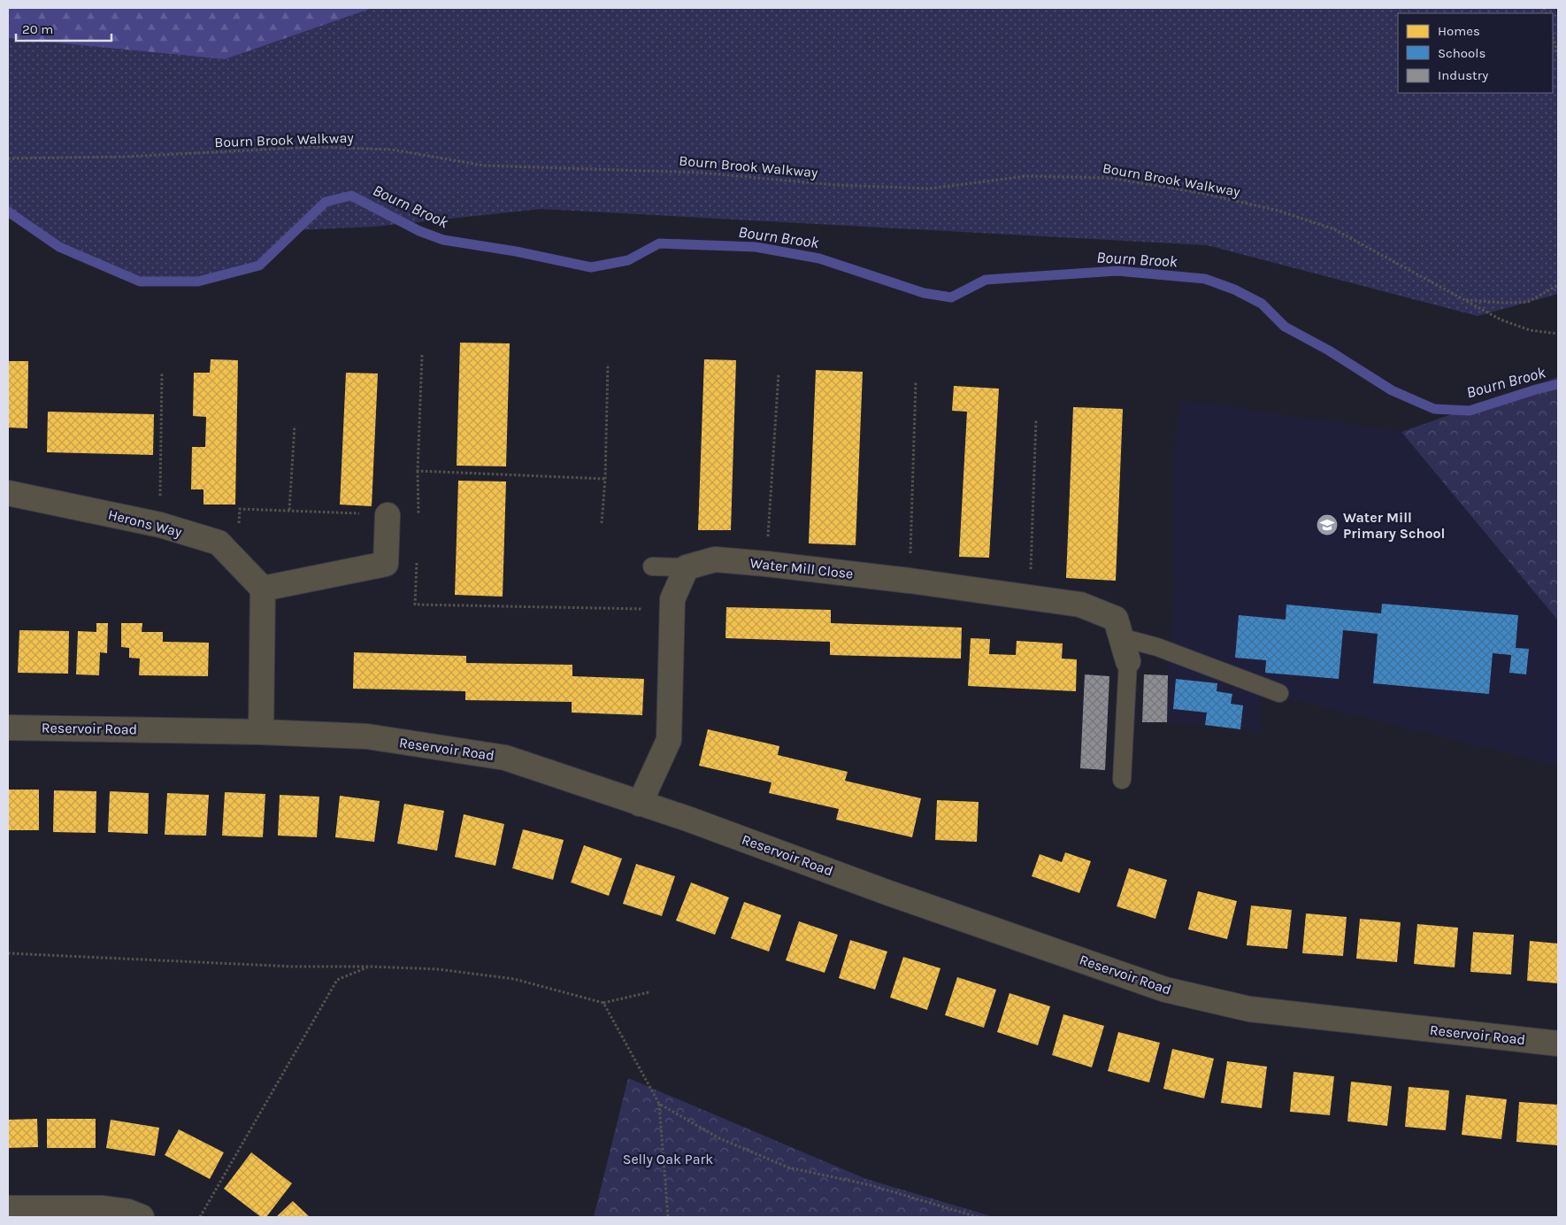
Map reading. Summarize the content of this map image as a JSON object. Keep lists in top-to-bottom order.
{
  "streets": {
    "street": ["Herons Way", "Water Mill Close", "Reservoir Road"],
    "path": ["Bourn Brook Walkway"]
  },
  "water": ["Bourn Brook"],
  "parks": ["Selly Oak Park"],
  "places": {
    "school or university": ["Water Mill Primary School"]
  },
  "legend": ["Homes", "Schools", "Industry"],
  "scale_bar": "20 m"
}
